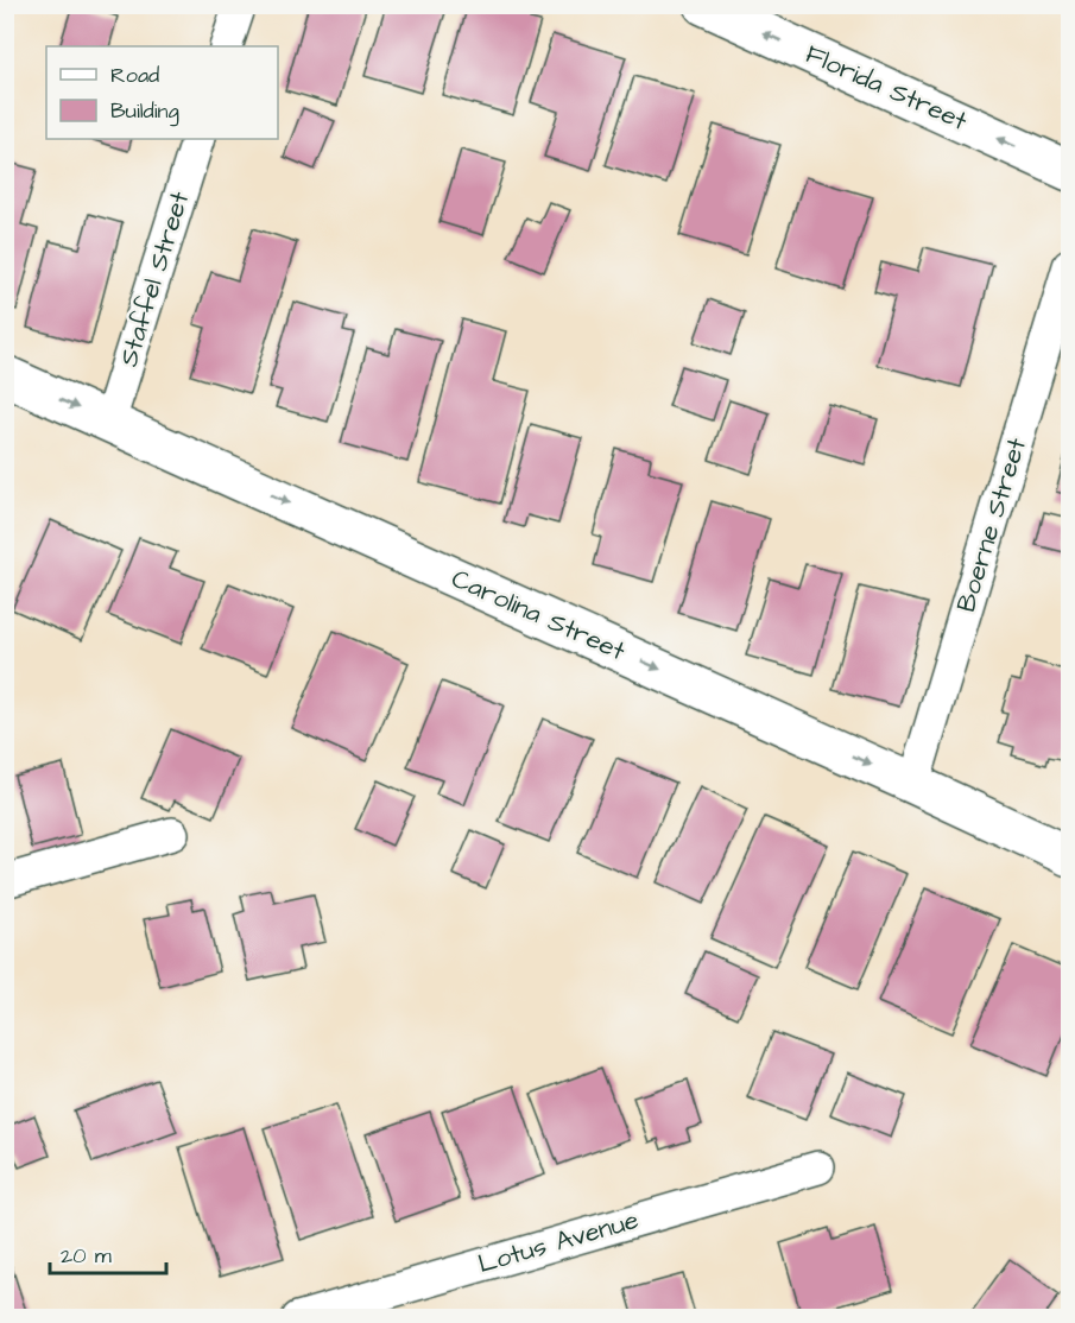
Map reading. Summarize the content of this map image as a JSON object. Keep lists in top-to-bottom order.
{
  "streets": {
    "street": [
      "Florida Street",
      "Staffel Street",
      "Boerne Street",
      "Carolina Street",
      "Lotus Avenue"
    ]
  },
  "crossings": [
    ["Staffel Street", "Carolina Street"],
    ["Boerne Street", "Carolina Street"]
  ],
  "one_way": ["Florida Street", "Carolina Street"],
  "legend": ["Road", "Building"],
  "scale_bar": "20 m"
}
